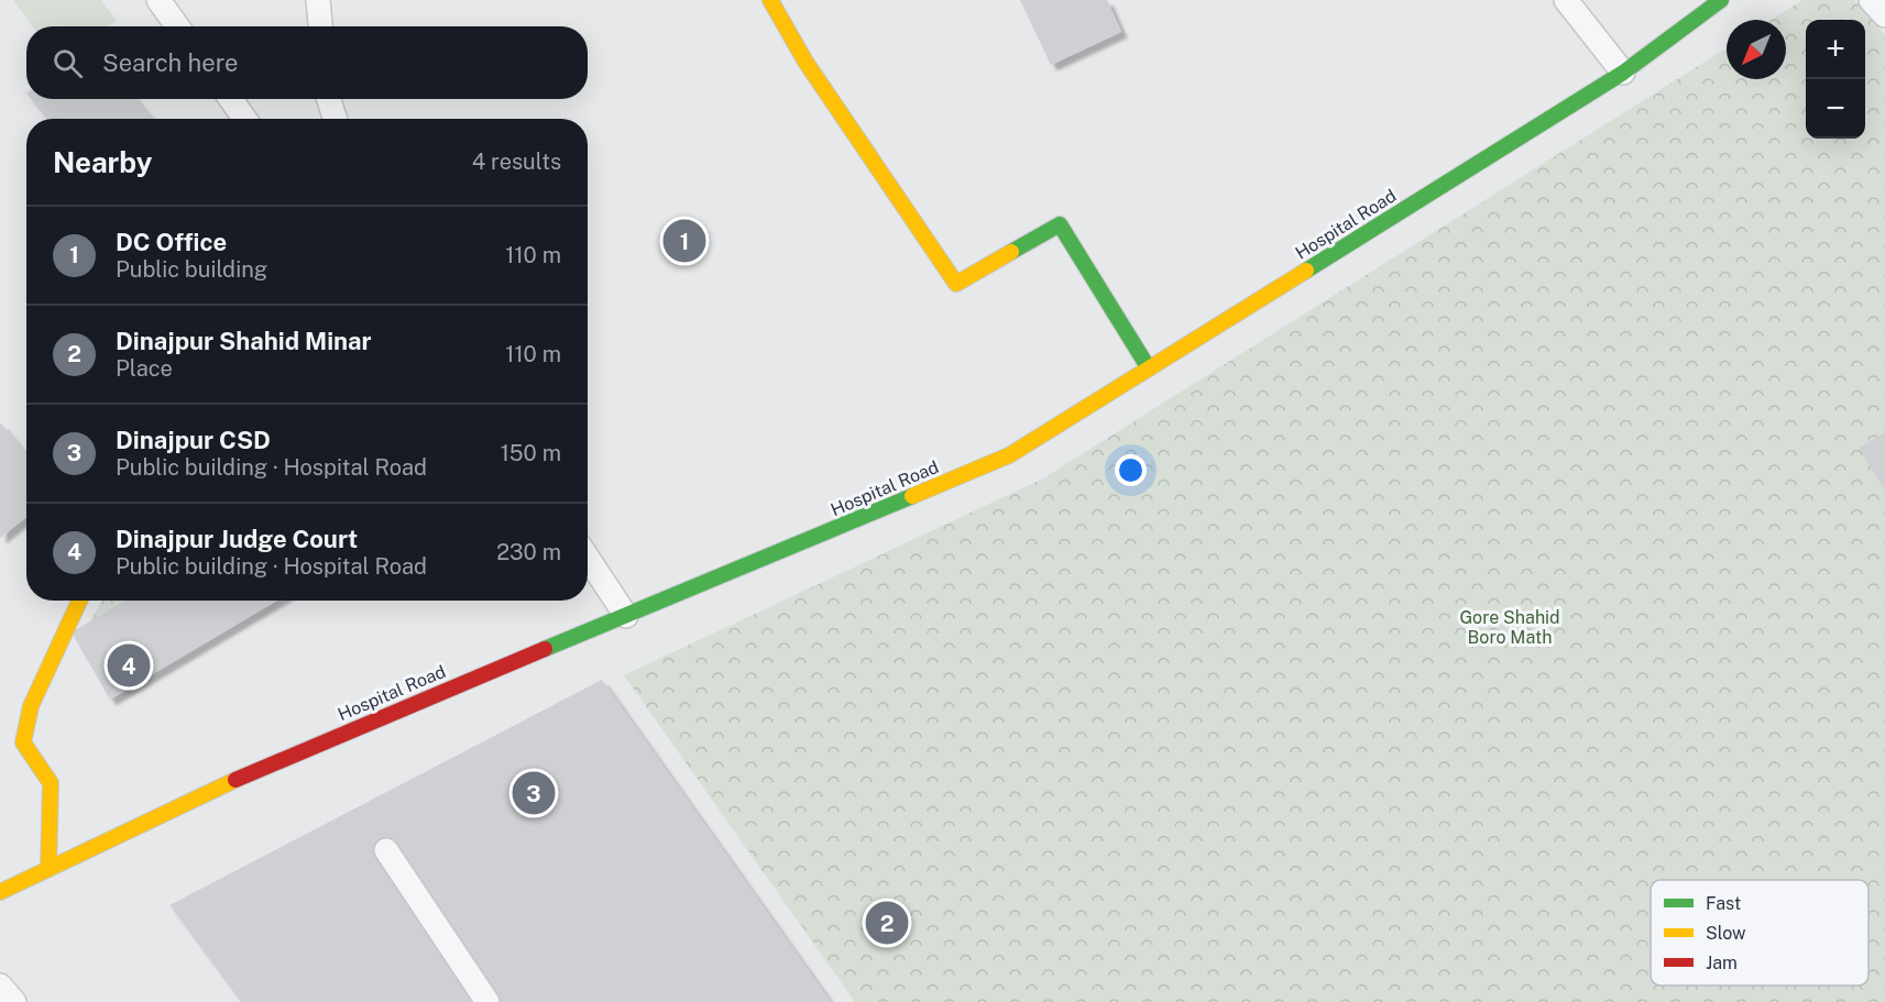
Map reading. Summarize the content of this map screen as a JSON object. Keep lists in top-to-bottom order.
{
  "streets": {
    "main road": ["Hospital Road"]
  },
  "parks": ["Gore Shahid Boro Math"],
  "legend": ["Fast", "Slow", "Jam"],
  "north": "bottom left",
  "page": {
    "map_buttons": ["+", "−"],
    "search": "Search here",
    "heading": ["Nearby", "4 results"],
    "list": [
      {
        "mark": "1",
        "name": "DC Office",
        "note": "Public building",
        "value": "110 m"
      },
      {
        "mark": "2",
        "name": "Dinajpur Shahid Minar",
        "note": "Place",
        "value": "110 m"
      },
      {
        "mark": "3",
        "name": "Dinajpur CSD",
        "note": "Public building · Hospital Road",
        "value": "150 m"
      },
      {
        "mark": "4",
        "name": "Dinajpur Judge Court",
        "note": "Public building · Hospital Road",
        "value": "230 m"
      }
    ],
    "pins": [
      "1",
      "4",
      "3",
      "2"
    ]
  }
}
